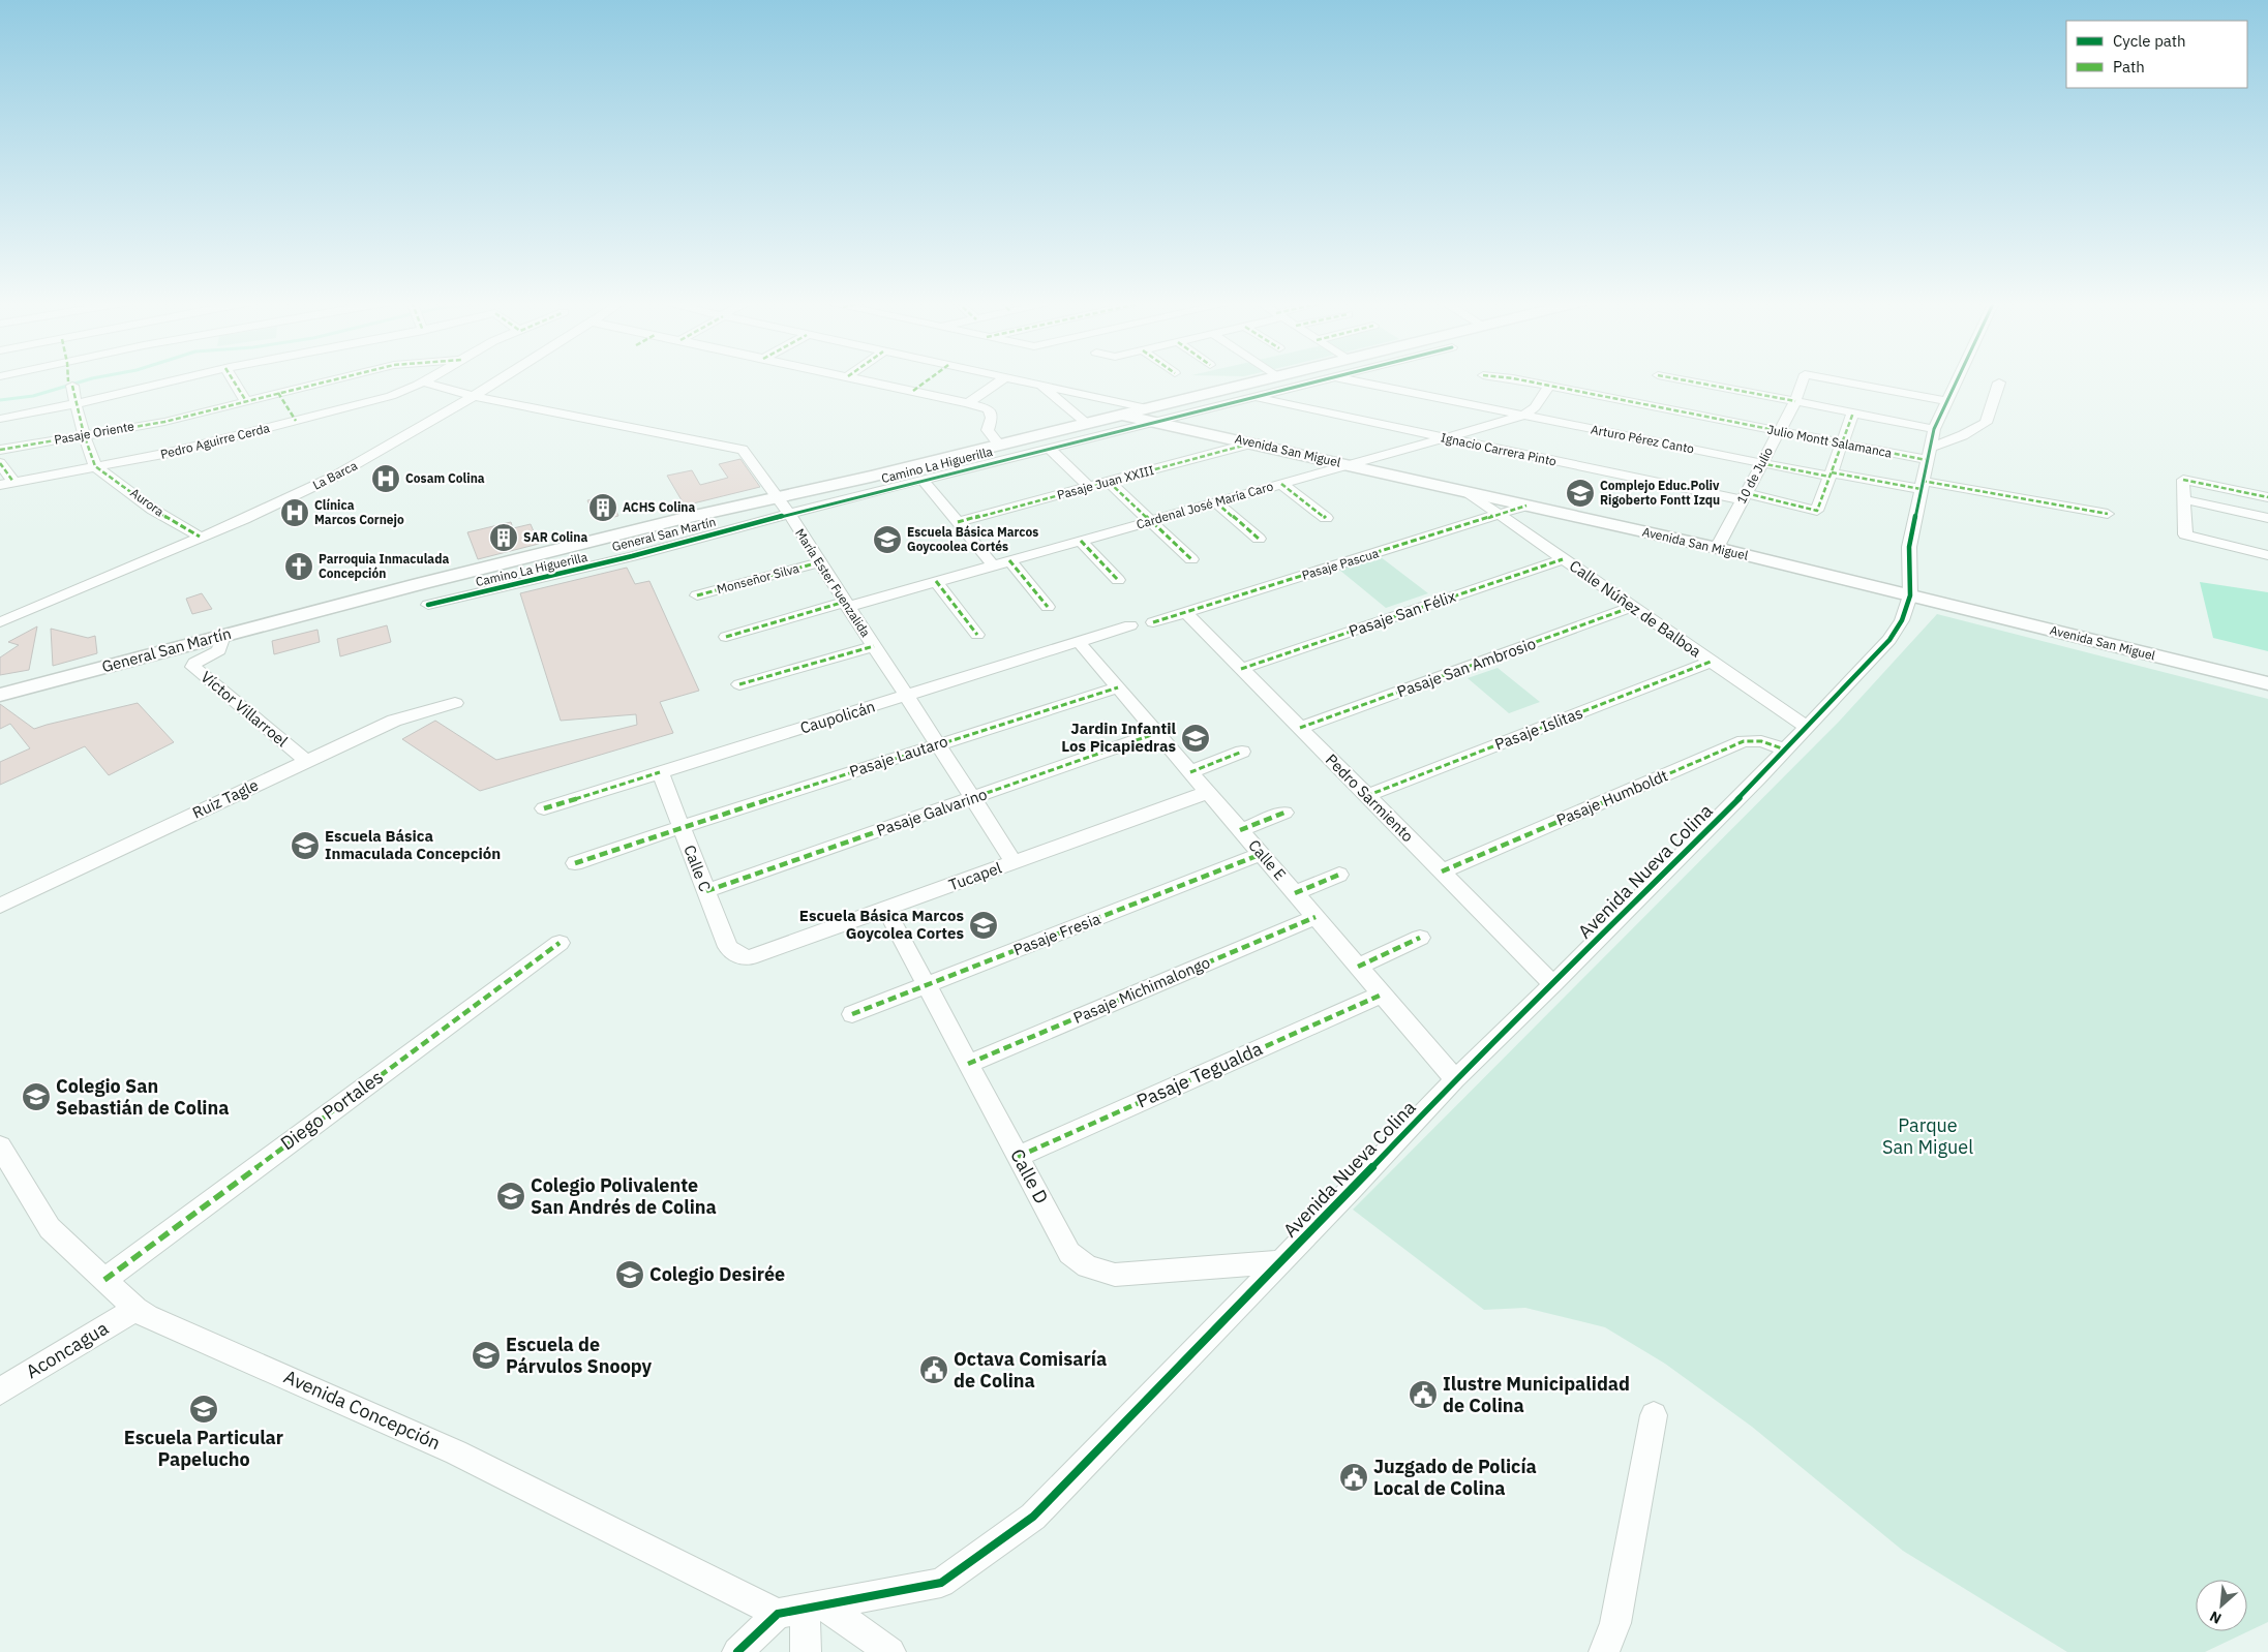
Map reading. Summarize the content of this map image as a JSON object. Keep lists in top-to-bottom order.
{
  "streets": {
    "main road": ["Avenida San Miguel", "General San Martín"],
    "street": [
      "Pasaje Oriente",
      "Arturo Pérez Canto",
      "Pedro Aguirre Cerda",
      "Julio Montt Salamanca",
      "Ignacio Carrera Pinto",
      "Camino La Higuerilla",
      "La Barca",
      "10 de Julio",
      "Pasaje Juan XXIII",
      "Aurora",
      "Cardenal José María Caro",
      "Pasaje Pascua",
      "Monseñor Silva",
      "María Ester Fuenzalida",
      "Calle Núñez de Balboa",
      "Pasaje San Félix",
      "Pasaje San Ambrosio",
      "Víctor Villarroel",
      "Caupolicán",
      "Pasaje Islitas",
      "Pasaje Lautaro",
      "Pedro Sarmiento",
      "Pasaje Humboldt",
      "Ruiz Tagle",
      "Pasaje Galvarino",
      "Calle E",
      "Calle C",
      "Avenida Nueva Colina",
      "Tucapel",
      "Pasaje Fresia",
      "Pasaje Michimalongo",
      "Pasaje Tegualda",
      "Diego Portales",
      "Calle D",
      "Aconcagua",
      "Avenida Concepción"
    ]
  },
  "crossings": [
    ["Arturo Pérez Canto", "Ignacio Carrera Pinto"],
    ["Arturo Pérez Canto", "10 de Julio"],
    ["Arturo Pérez Canto", "Cardenal José María Caro"],
    ["Pedro Aguirre Cerda", "Aurora"],
    ["Pedro Aguirre Cerda", "María Ester Fuenzalida"],
    ["Julio Montt Salamanca", "10 de Julio"],
    ["Julio Montt Salamanca", "Cardenal José María Caro"],
    ["Ignacio Carrera Pinto", "Camino La Higuerilla"],
    ["Ignacio Carrera Pinto", "10 de Julio"],
    ["Ignacio Carrera Pinto", "Cardenal José María Caro"],
    ["Avenida San Miguel", "Camino La Higuerilla"],
    ["Avenida San Miguel", "10 de Julio"],
    ["Avenida San Miguel", "Pasaje Juan XXIII"],
    ["Avenida San Miguel", "Cardenal José María Caro"],
    ["Avenida San Miguel", "General San Martín"],
    ["Avenida San Miguel", "Pasaje Pascua"],
    ["Avenida San Miguel", "Calle Núñez de Balboa"],
    ["Avenida San Miguel", "Avenida Nueva Colina"],
    ["Camino La Higuerilla", "General San Martín"],
    ["La Barca", "Aurora"],
    ["La Barca", "María Ester Fuenzalida"],
    ["Cardenal José María Caro", "María Ester Fuenzalida"],
    ["General San Martín", "María Ester Fuenzalida"],
    ["General San Martín", "Víctor Villarroel"],
    ["Pasaje Pascua", "Calle Núñez de Balboa"],
    ["Pasaje Pascua", "Pedro Sarmiento"],
    ["Monseñor Silva", "María Ester Fuenzalida"],
    ["María Ester Fuenzalida", "Caupolicán"],
    ["María Ester Fuenzalida", "Pasaje Lautaro"],
    ["María Ester Fuenzalida", "Pasaje Galvarino"],
    ["María Ester Fuenzalida", "Tucapel"],
    ["Calle Núñez de Balboa", "Pasaje San Félix"],
    ["Calle Núñez de Balboa", "Pasaje San Ambrosio"],
    ["Calle Núñez de Balboa", "Pasaje Islitas"],
    ["Calle Núñez de Balboa", "Avenida Nueva Colina"],
    ["Pasaje San Félix", "Pedro Sarmiento"],
    ["Pasaje San Ambrosio", "Pedro Sarmiento"],
    ["Víctor Villarroel", "Ruiz Tagle"],
    ["Caupolicán", "Calle E"],
    ["Caupolicán", "Calle C"],
    ["Pasaje Islitas", "Pedro Sarmiento"],
    ["Pasaje Lautaro", "Calle E"],
    ["Pasaje Lautaro", "Calle C"],
    ["Pedro Sarmiento", "Pasaje Humboldt"],
    ["Pedro Sarmiento", "Avenida Nueva Colina"],
    ["Pasaje Humboldt", "Avenida Nueva Colina"],
    ["Pasaje Galvarino", "Calle E"],
    ["Pasaje Galvarino", "Calle C"],
    ["Calle E", "Avenida Nueva Colina"],
    ["Calle E", "Tucapel"],
    ["Calle E", "Pasaje Fresia"],
    ["Calle E", "Pasaje Michimalongo"],
    ["Calle E", "Pasaje Tegualda"],
    ["Calle C", "Tucapel"],
    ["Avenida Nueva Colina", "Calle D"],
    ["Avenida Nueva Colina", "Avenida Concepción"],
    ["Tucapel", "Calle D"],
    ["Pasaje Fresia", "Calle D"],
    ["Pasaje Michimalongo", "Calle D"],
    ["Pasaje Tegualda", "Calle D"],
    ["Diego Portales", "Avenida Concepción"],
    ["Aconcagua", "Avenida Concepción"]
  ],
  "parks": ["Parque San Miguel"],
  "places": {
    "hospital": ["Cosam Colina", "Clínica Marcos Cornejo"],
    "school or university": [
      "Complejo Educ.Poliv Rigoberto Fontt Izqu",
      "Escuela Básica Marcos Goycoolea Cortés",
      "Jardin Infantil Los Picapiedras",
      "Escuela Básica Inmaculada Concepción",
      "Escuela Básica Marcos Goycolea Cortes",
      "Colegio San Sebastián de Colina",
      "Colegio Polivalente San Andrés de Colina",
      "Colegio Desirée",
      "Escuela de Párvulos Snoopy",
      "Escuela Particular Papelucho"
    ],
    "building": ["ACHS Colina", "SAR Colina"],
    "church": ["Parroquia Inmaculada Concepción"],
    "public building": ["Octava Comisaría de Colina", "Ilustre Municipalidad de Colina", "Juzgado de Policía Local de Colina"]
  },
  "legend": ["Cycle path", "Path"],
  "north": "bottom left"
}
